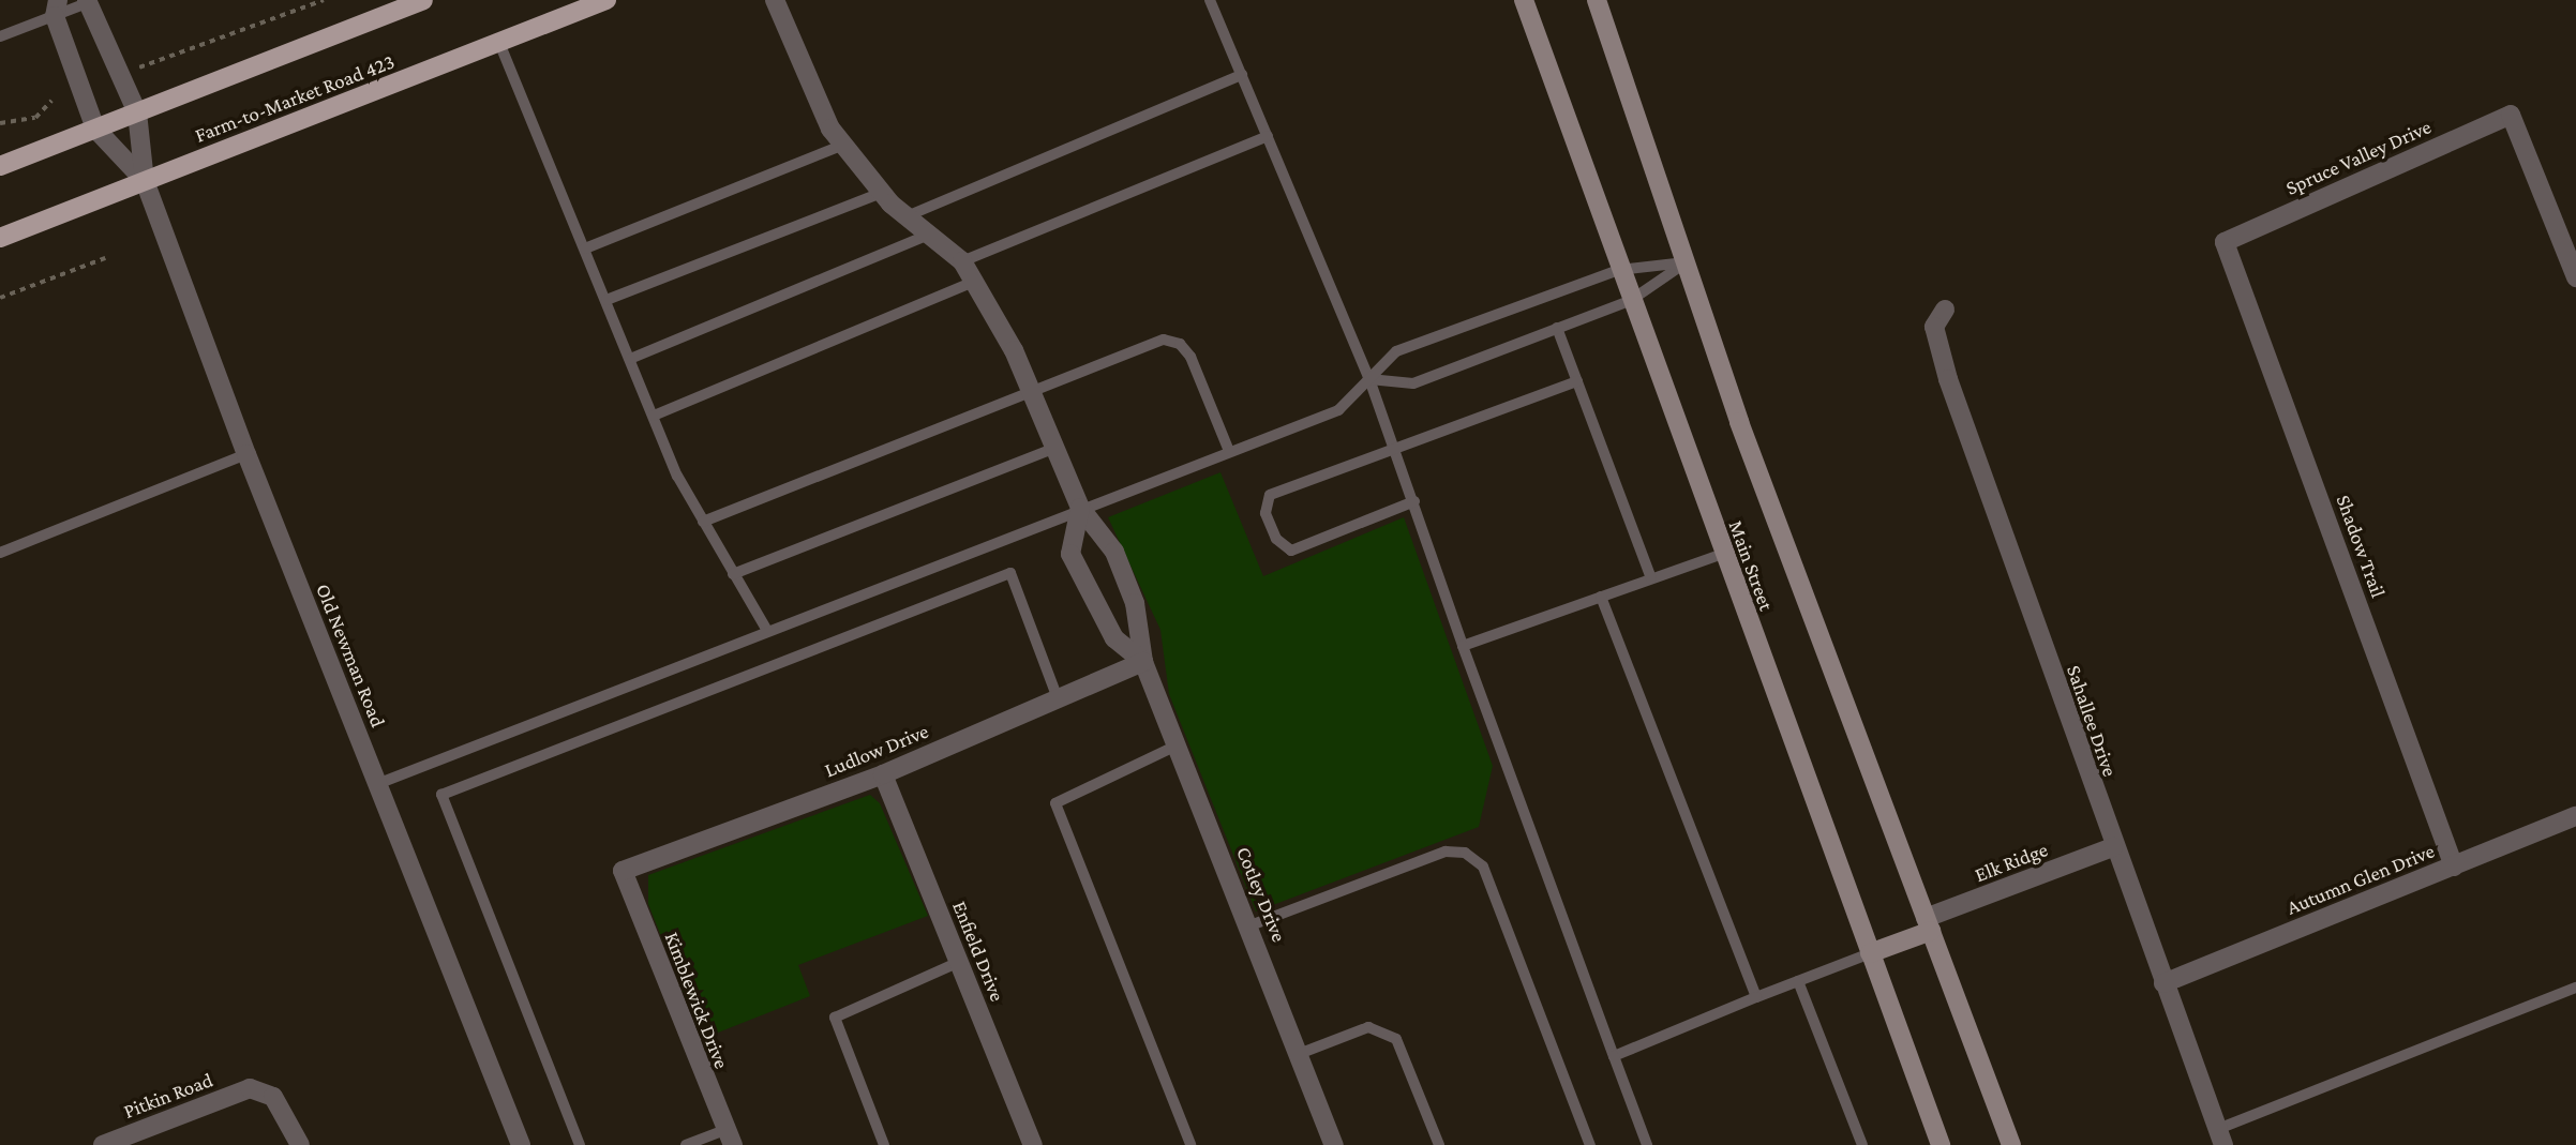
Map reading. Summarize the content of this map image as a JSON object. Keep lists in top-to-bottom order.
{
  "streets": {
    "main road": ["Farm-to-Market Road 423", "Main Street"],
    "street": [
      "Spruce Valley Drive",
      "Shadow Trail",
      "Old Newman Road",
      "Sahallee Drive",
      "Ludlow Drive",
      "Elk Ridge",
      "Autumn Glen Drive",
      "Cotley Drive",
      "Enfield Drive",
      "Kimblewick Drive",
      "Pitkin Road"
    ]
  },
  "crossings": [
    ["Farm-to-Market Road 423", "Old Newman Road"],
    ["Spruce Valley Drive", "Shadow Trail"],
    ["Shadow Trail", "Autumn Glen Drive"],
    ["Main Street", "Elk Ridge"],
    ["Sahallee Drive", "Elk Ridge"],
    ["Sahallee Drive", "Autumn Glen Drive"],
    ["Ludlow Drive", "Cotley Drive"],
    ["Ludlow Drive", "Enfield Drive"],
    ["Ludlow Drive", "Kimblewick Drive"]
  ]
}
